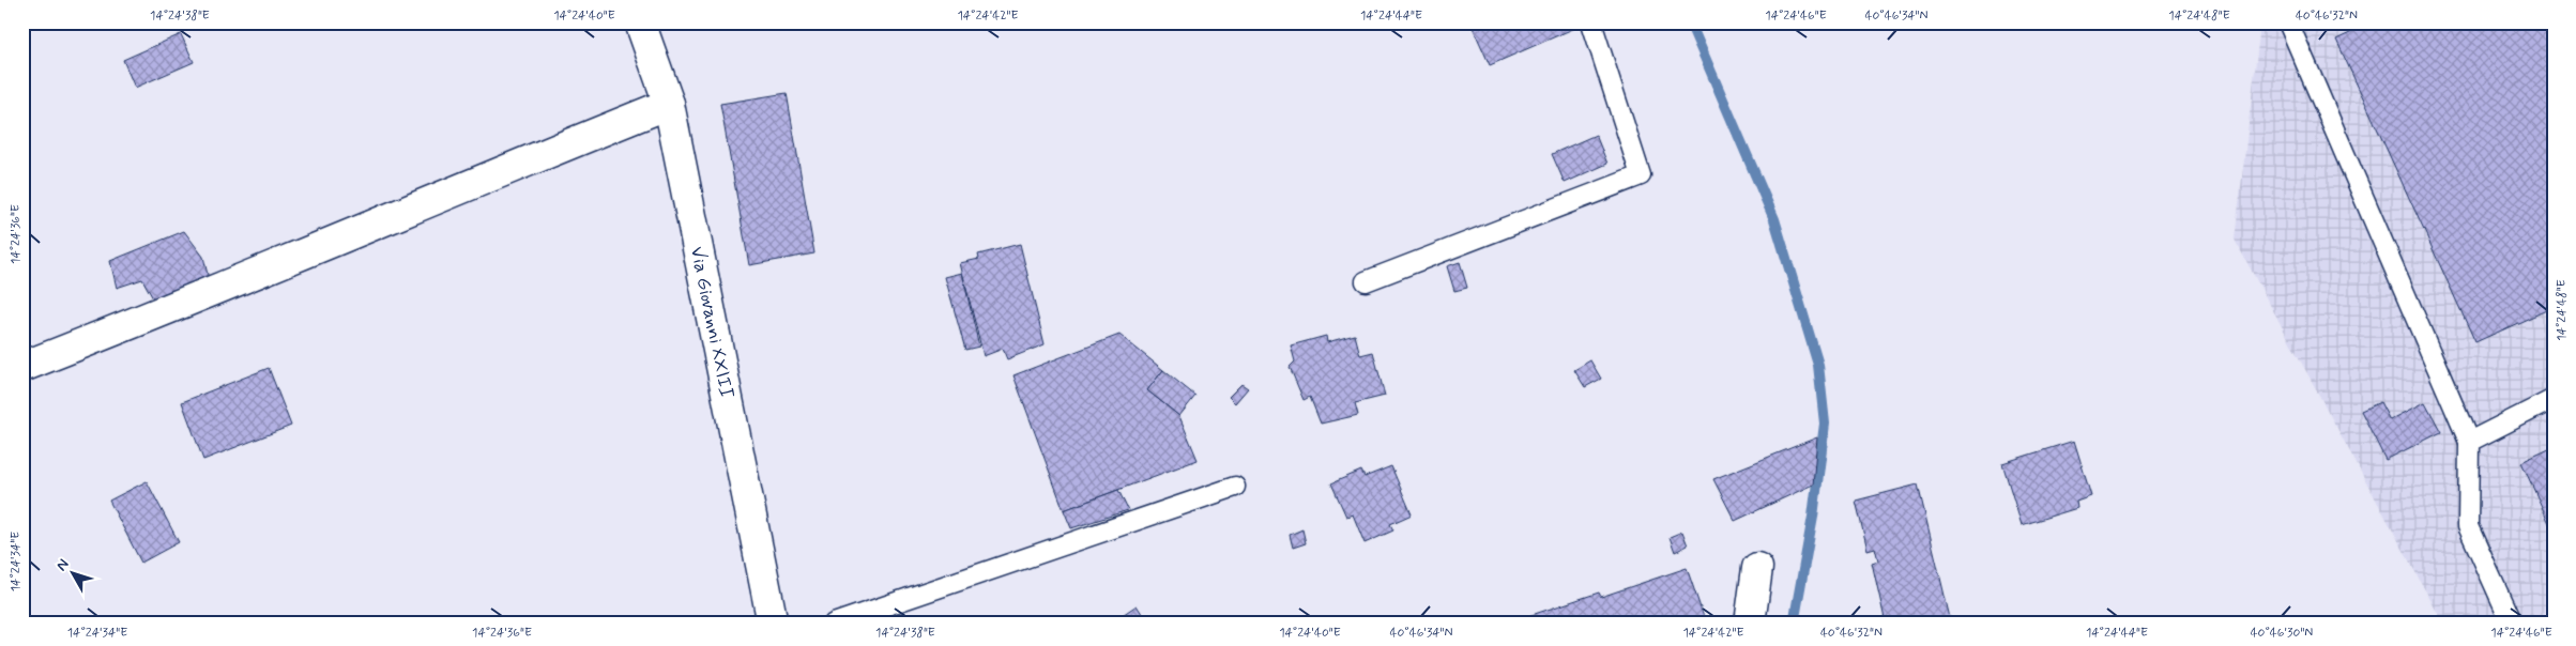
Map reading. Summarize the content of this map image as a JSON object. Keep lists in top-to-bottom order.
{
  "streets": {
    "street": ["Via Giovanni XXIII"]
  },
  "north": "top left",
  "coordinates": [
    "14°24'38\"E",
    "14°24'40\"E",
    "14°24'42\"E",
    "14°24'44\"E",
    "14°24'46\"E",
    "40°46'34\"N",
    "14°24'48\"E",
    "40°46'32\"N",
    "14°24'36\"E",
    "14°24'34\"E",
    "40°46'30\"N"
  ]
}
